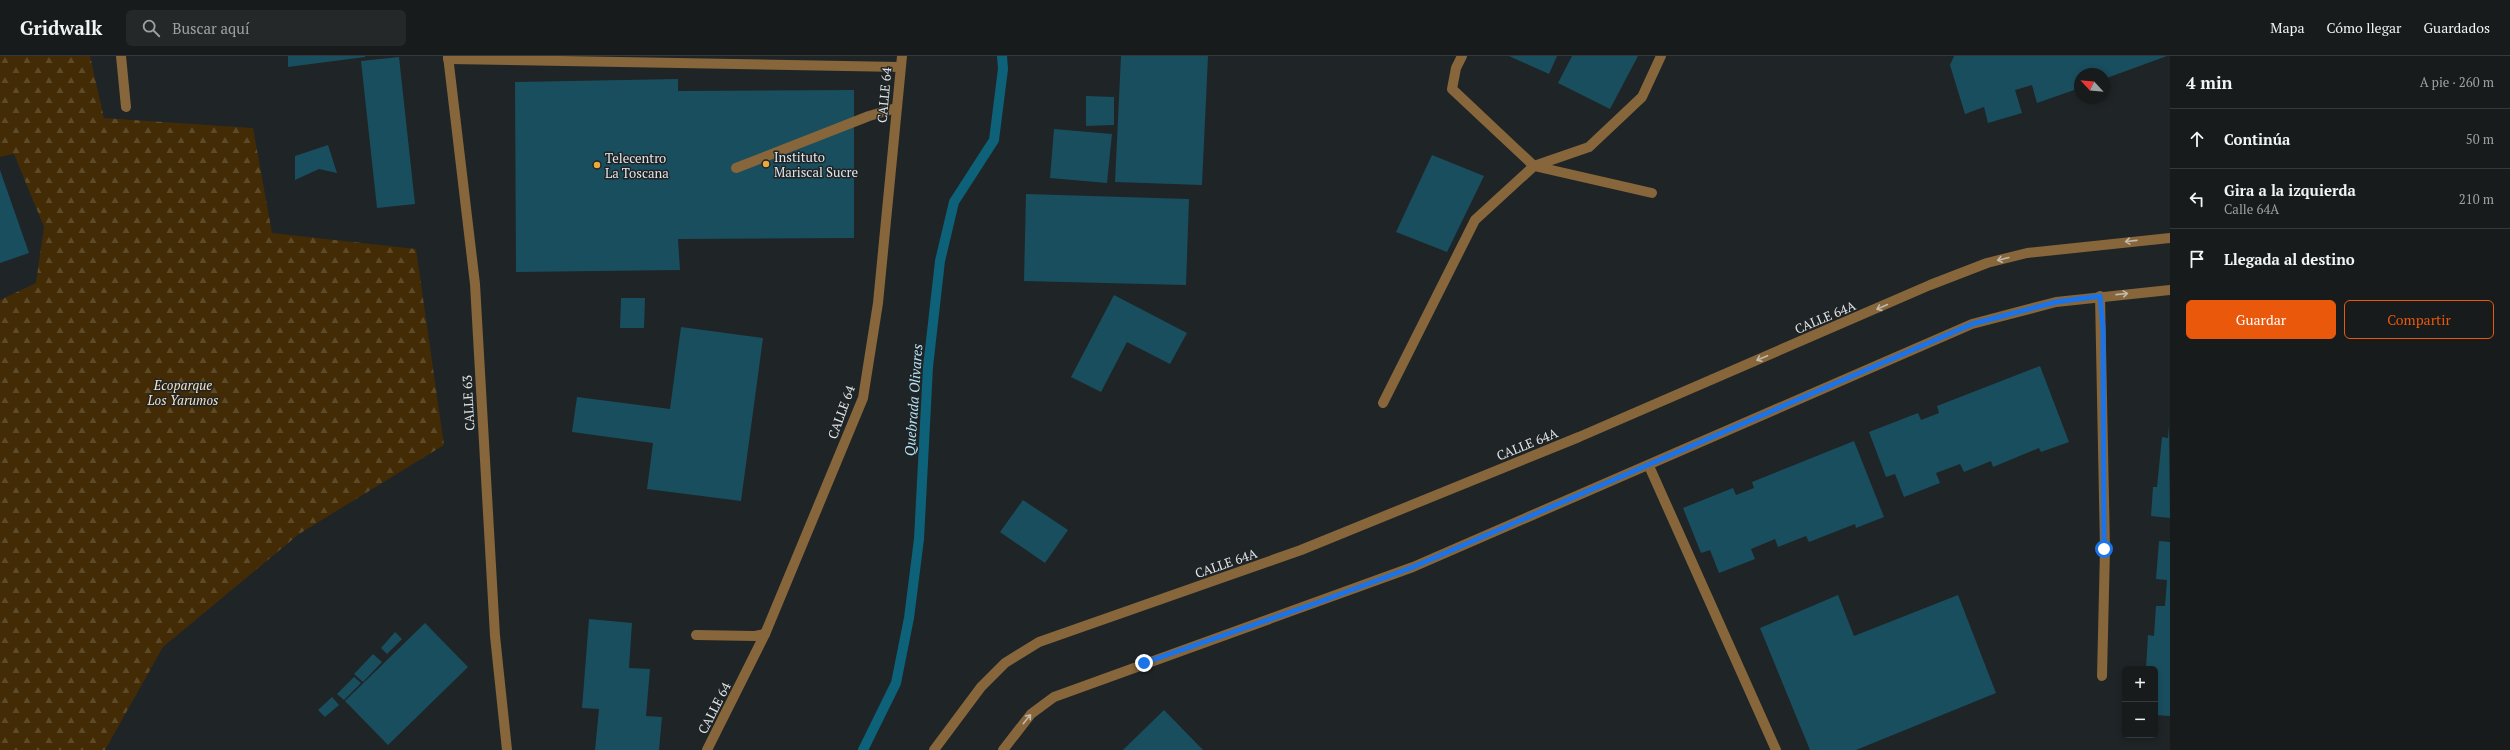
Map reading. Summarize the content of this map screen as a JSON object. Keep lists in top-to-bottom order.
{
  "streets": {
    "street": ["CALLE 64", "CALLE 64A", "CALLE 63"]
  },
  "water": ["Quebrada Olivares"],
  "parks": ["Ecoparque Los Yarumos"],
  "places": ["Instituto Mariscal Sucre", "Telecentro La Toscana"],
  "north": "top left",
  "page": {
    "header": "Gridwalk",
    "search": "Buscar aquí",
    "nav": ["Mapa", "Cómo llegar", "Guardados"],
    "heading": ["4 min", "A pie · 260 m"],
    "list": [
      ["Continúa", "50 m"],
      ["Gira a la izquierda", "Calle 64A", "210 m"],
      "Llegada al destino"
    ],
    "buttons": ["Guardar", "Compartir"],
    "map_buttons": ["+", "−"]
  }
}
